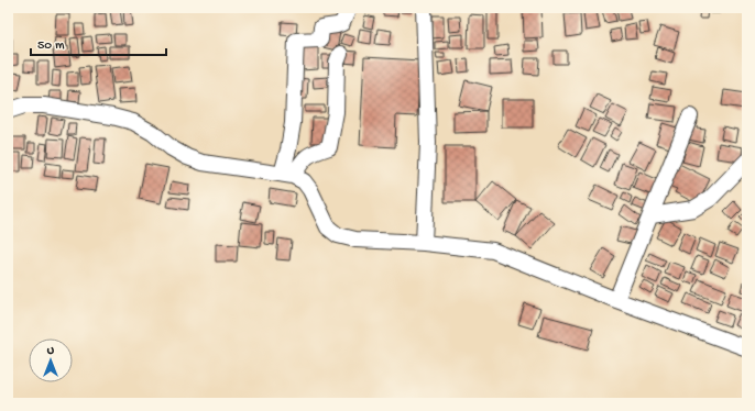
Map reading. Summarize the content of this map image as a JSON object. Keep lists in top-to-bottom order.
{
  "scale_bar": "50 m",
  "north": "top"
}
